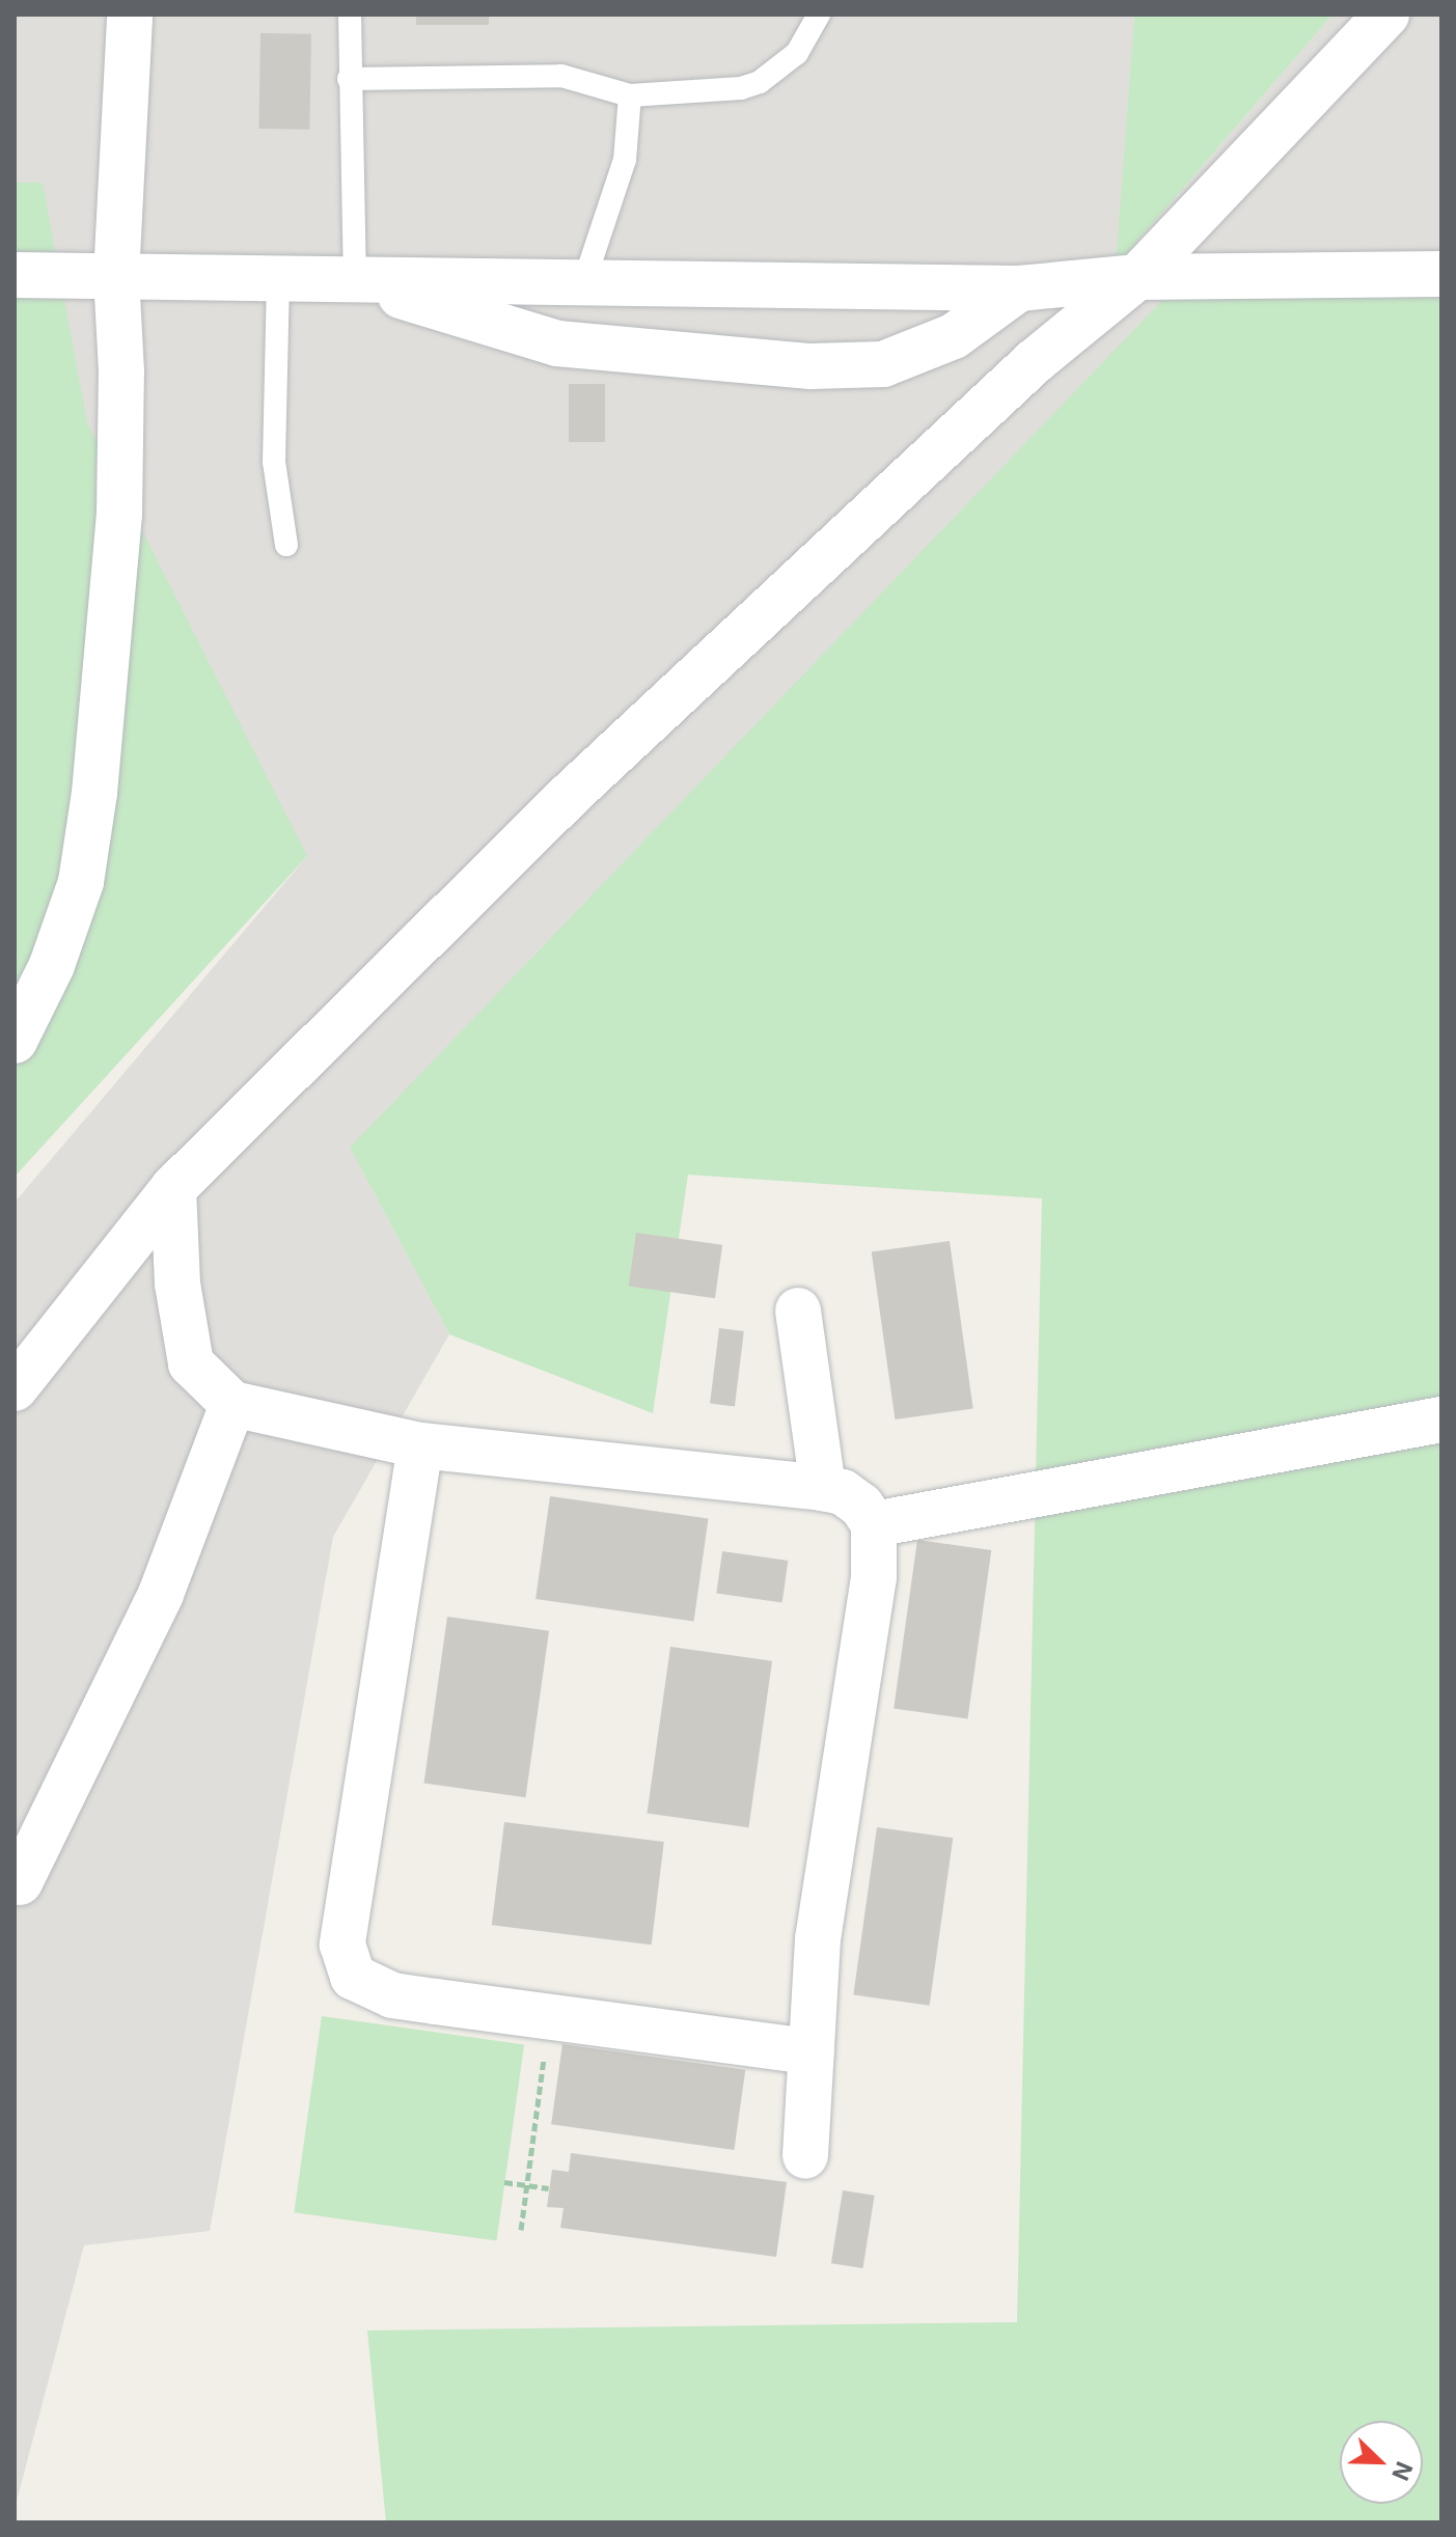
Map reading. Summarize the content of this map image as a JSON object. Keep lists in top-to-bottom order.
{
  "north": "bottom right"
}
